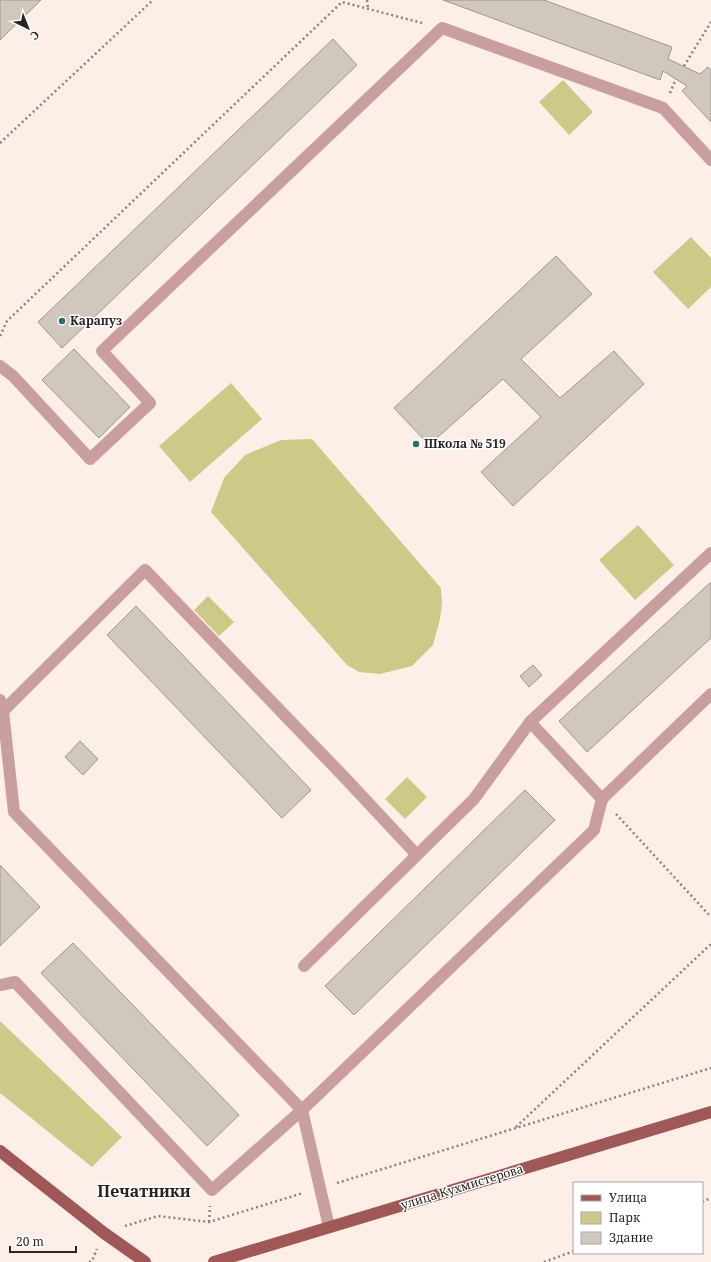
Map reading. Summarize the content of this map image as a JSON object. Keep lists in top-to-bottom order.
{
  "streets": {
    "main road": ["улица Кухмистерова"]
  },
  "districts": ["Печатники"],
  "places": ["Карапуз", "Школа № 519"],
  "legend": ["Улица", "Парк", "Здание"],
  "scale_bar": "20 m",
  "north": "bottom right"
}
